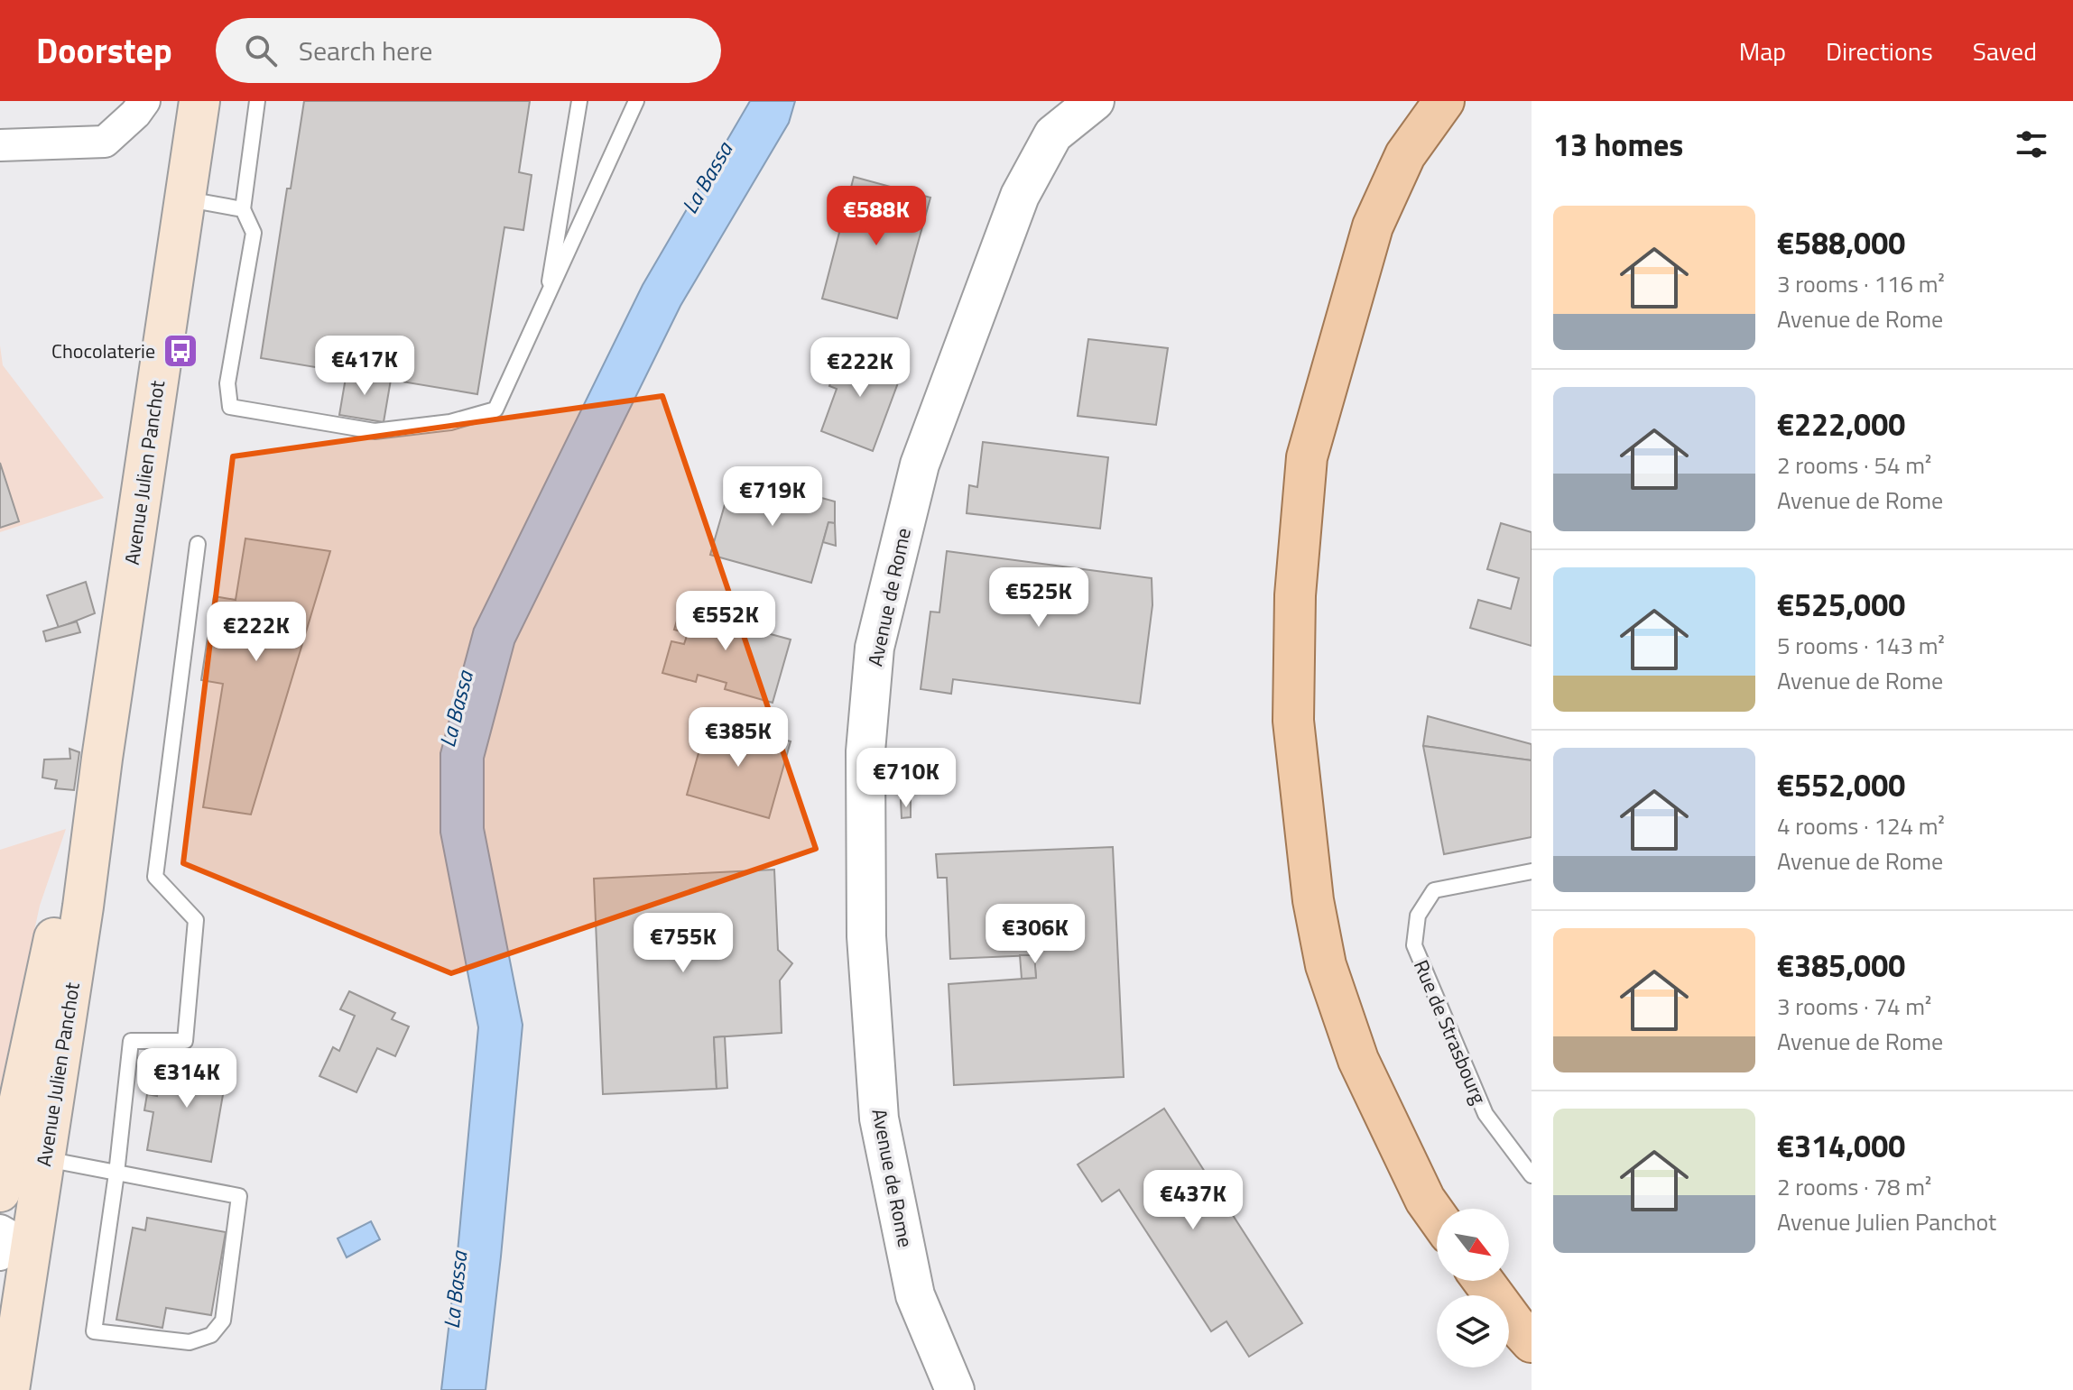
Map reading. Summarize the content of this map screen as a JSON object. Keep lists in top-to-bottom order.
{
  "streets": {
    "main road": ["Avenue Julien Panchot"],
    "street": ["Avenue de Rome"],
    "lane": ["Rue de Strasbourg"]
  },
  "water": ["La Bassa"],
  "places": {
    "bus stop": ["Chocolaterie"]
  },
  "north": "bottom right",
  "page": {
    "header": "Doorstep",
    "search": "Search here",
    "nav": ["Map", "Directions", "Saved"],
    "heading": "13 homes",
    "price": [
      "€588K",
      "€417K",
      "€222K",
      "€719K",
      "€525K",
      "€552K",
      "€222K",
      "€385K",
      "€710K",
      "€306K",
      "€755K",
      "€314K",
      "€437K"
    ],
    "list": [
      {
        "name": "€588,000",
        "note": "3 rooms · 116 m² · Avenue de Rome"
      },
      {
        "name": "€222,000",
        "note": "2 rooms · 54 m² · Avenue de Rome"
      },
      {
        "name": "€525,000",
        "note": "5 rooms · 143 m² · Avenue de Rome"
      },
      {
        "name": "€552,000",
        "note": "4 rooms · 124 m² · Avenue de Rome"
      },
      {
        "name": "€385,000",
        "note": "3 rooms · 74 m² · Avenue de Rome"
      },
      {
        "name": "€314,000",
        "note": "2 rooms · 78 m² · Avenue Julien Panchot"
      }
    ]
  }
}
